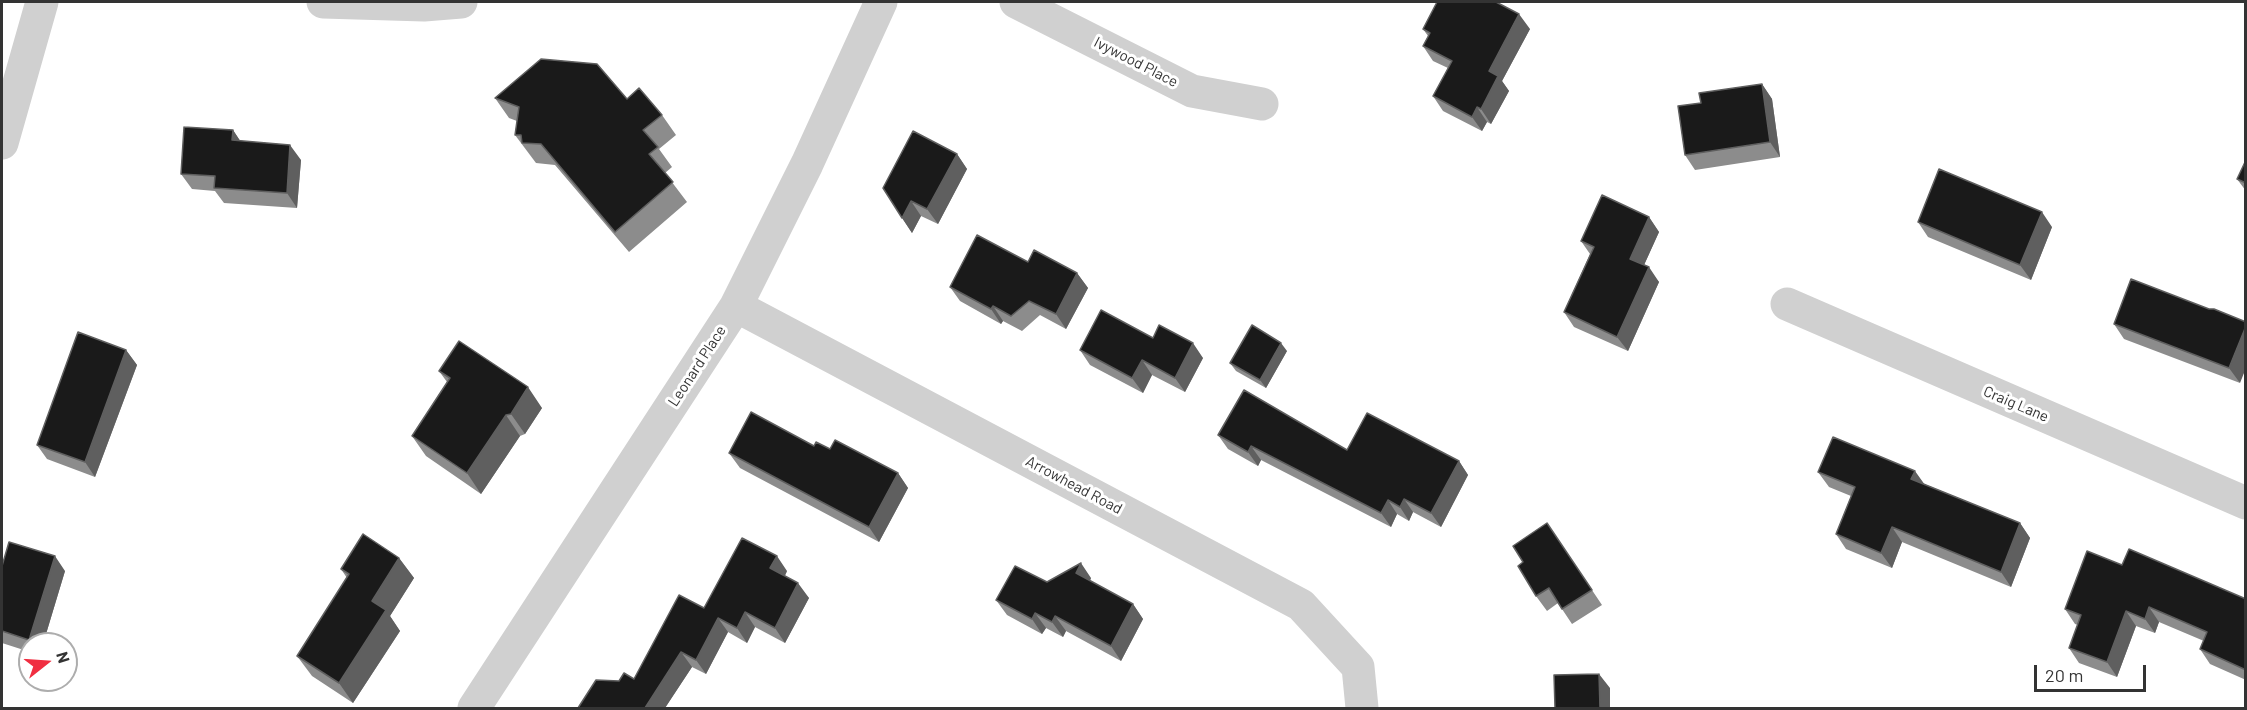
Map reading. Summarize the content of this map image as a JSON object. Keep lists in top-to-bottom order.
{
  "streets": {
    "street": [
      "Ivywood Place",
      "Leonard Place",
      "Craig Lane",
      "Arrowhead Road"
    ]
  },
  "crossings": [
    ["Leonard Place", "Arrowhead Road"]
  ],
  "scale_bar": "20 m",
  "north": "right"
}
